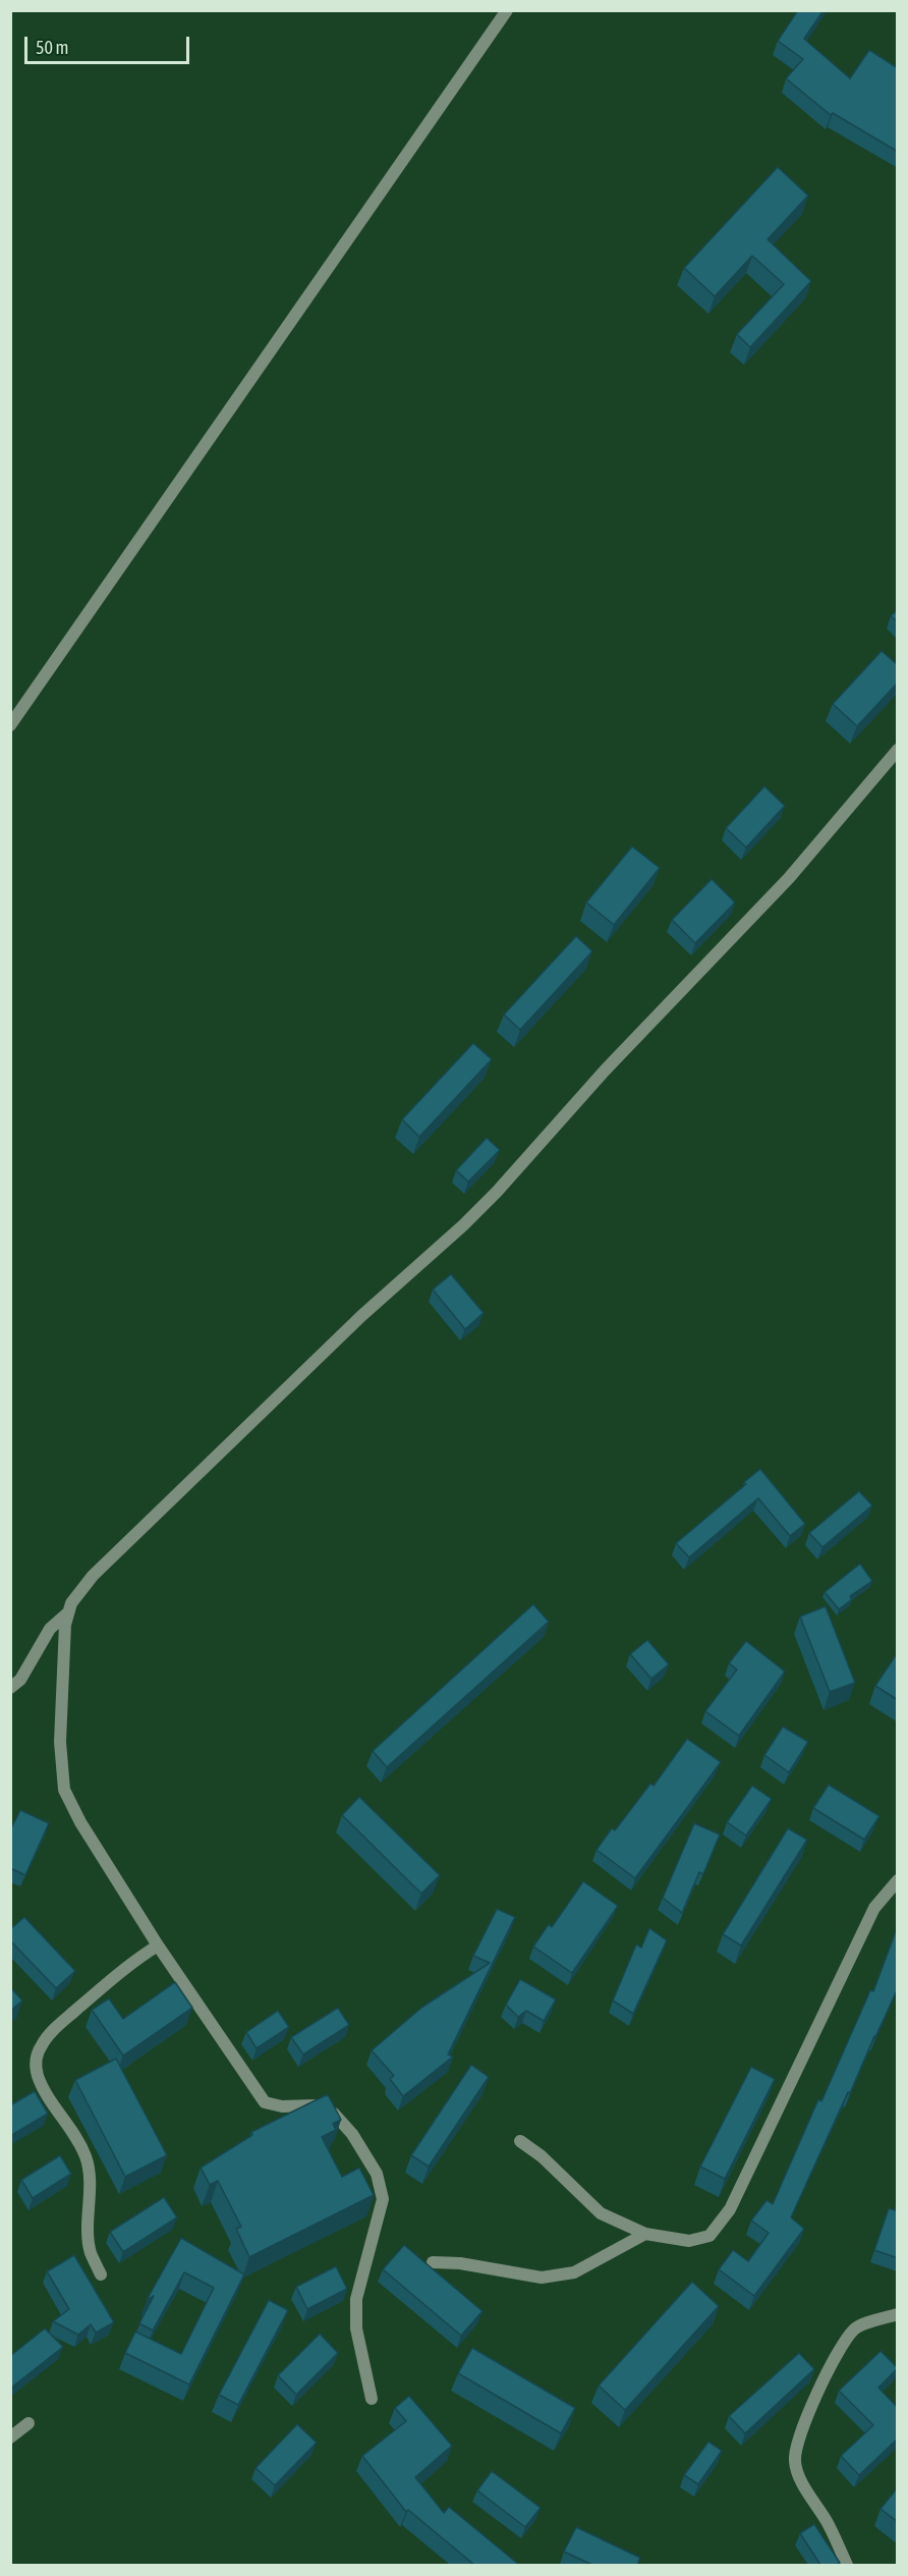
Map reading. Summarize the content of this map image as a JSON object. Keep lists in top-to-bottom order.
{
  "scale_bar": "50 m"
}
